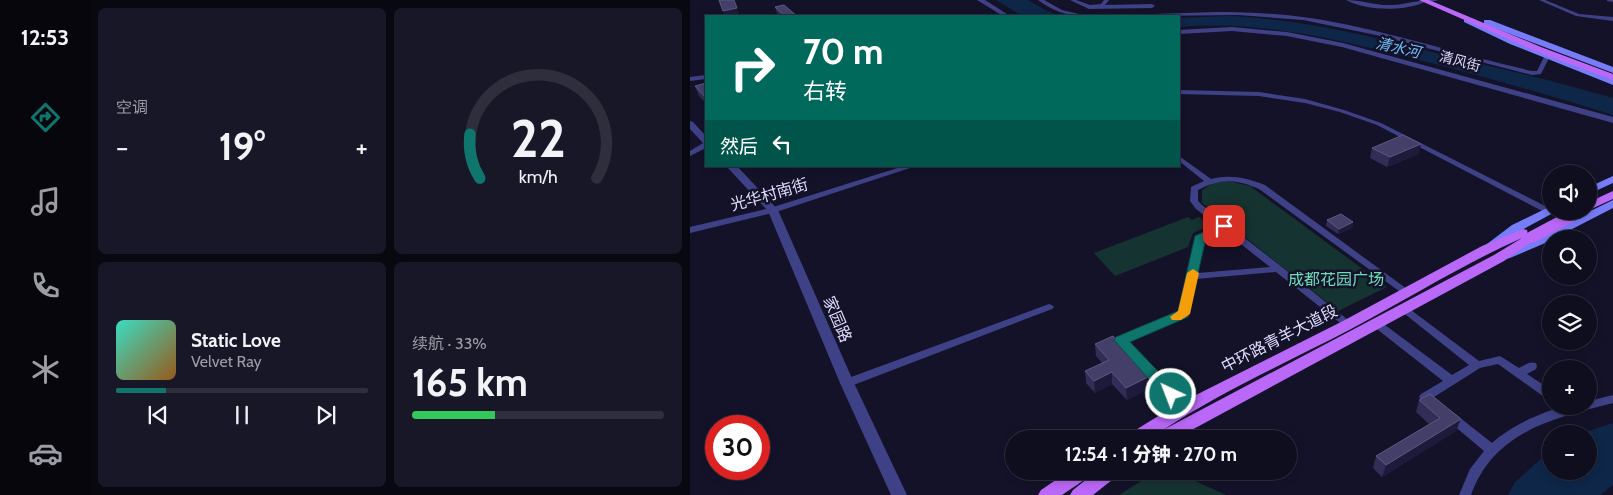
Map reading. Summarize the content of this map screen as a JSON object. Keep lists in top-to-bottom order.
{
  "streets": {
    "main road": ["中环路青羊大道段"],
    "street": ["清风街", "光华村南街", "家园路"]
  },
  "crossings": [
    ["光华村南街", "家园路"]
  ],
  "water": ["清水河"],
  "parks": ["成都花园广场"],
  "page": {
    "tabs": "12:53",
    "tile": [
      "空调",
      ["续航 · 33%", "165 km"]
    ],
    "turn": ["70 m", "右转"],
    "then": "然后",
    "heat": ["−", "19°", "+"],
    "map_buttons": ["+", "−"],
    "song": ["Static Love", "Velvet Ray"],
    "limit": "30",
    "trip": "12:54 · 1 分钟 · 270 m",
    "gauge": ["22", "km/h"]
  }
}
